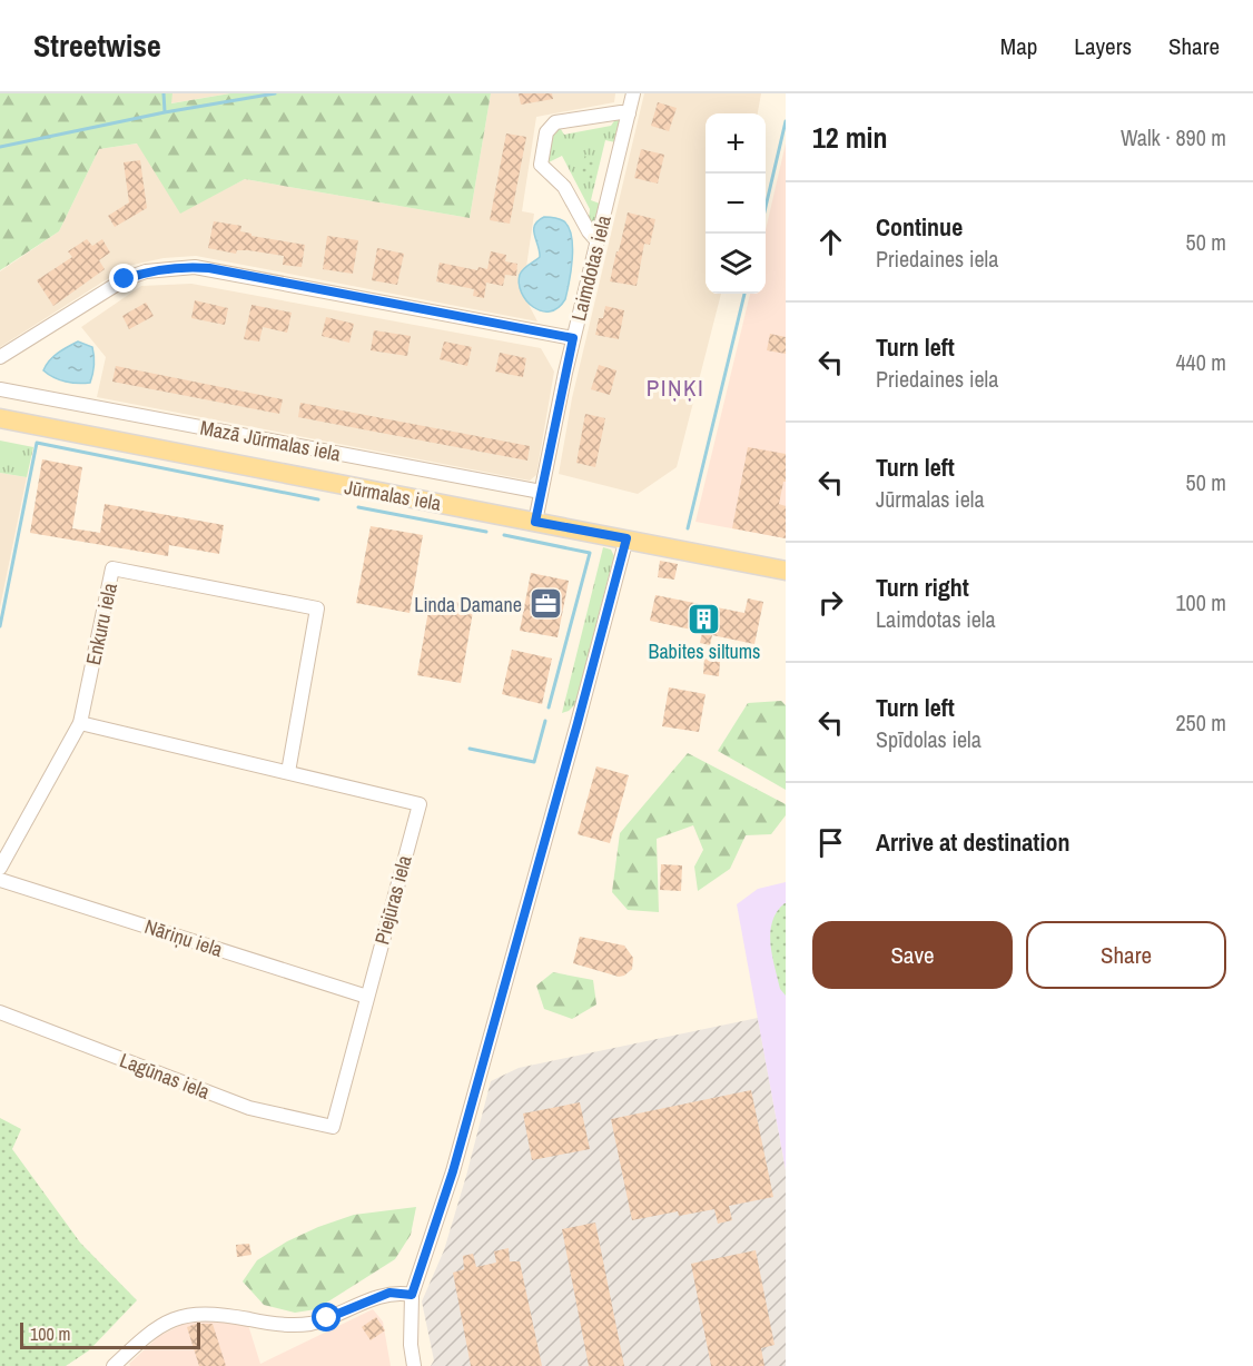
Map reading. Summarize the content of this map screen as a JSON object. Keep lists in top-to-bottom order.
{
  "streets": {
    "main road": ["Jūrmalas iela"],
    "street": [
      "Laimdotas iela",
      "Mazā Jūrmalas iela",
      "Enkuru iela",
      "Piejūras iela",
      "Nāriņu iela",
      "Lagūnas iela"
    ]
  },
  "crossings": [
    ["Laimdotas iela", "Mazā Jūrmalas iela"],
    ["Laimdotas iela", "Jūrmalas iela"],
    ["Enkuru iela", "Piejūras iela"],
    ["Piejūras iela", "Nāriņu iela"],
    ["Piejūras iela", "Lagūnas iela"]
  ],
  "districts": ["PIŅĶI"],
  "places": {
    "office": ["Linda Damane"],
    "building": ["Babites siltums"]
  },
  "scale_bar": "100 m",
  "page": {
    "header": "Streetwise",
    "nav": ["Map", "Layers", "Share"],
    "heading": ["12 min", "Walk · 890 m"],
    "map_buttons": ["+", "−"],
    "list": [
      ["Continue", "Priedaines iela", "50 m"],
      ["Turn left", "Priedaines iela", "440 m"],
      ["Turn left", "Jūrmalas iela", "50 m"],
      ["Turn right", "Laimdotas iela", "100 m"],
      ["Turn left", "Spīdolas iela", "250 m"],
      "Arrive at destination"
    ],
    "buttons": ["Save", "Share"],
    "scale": "100 m"
  }
}
